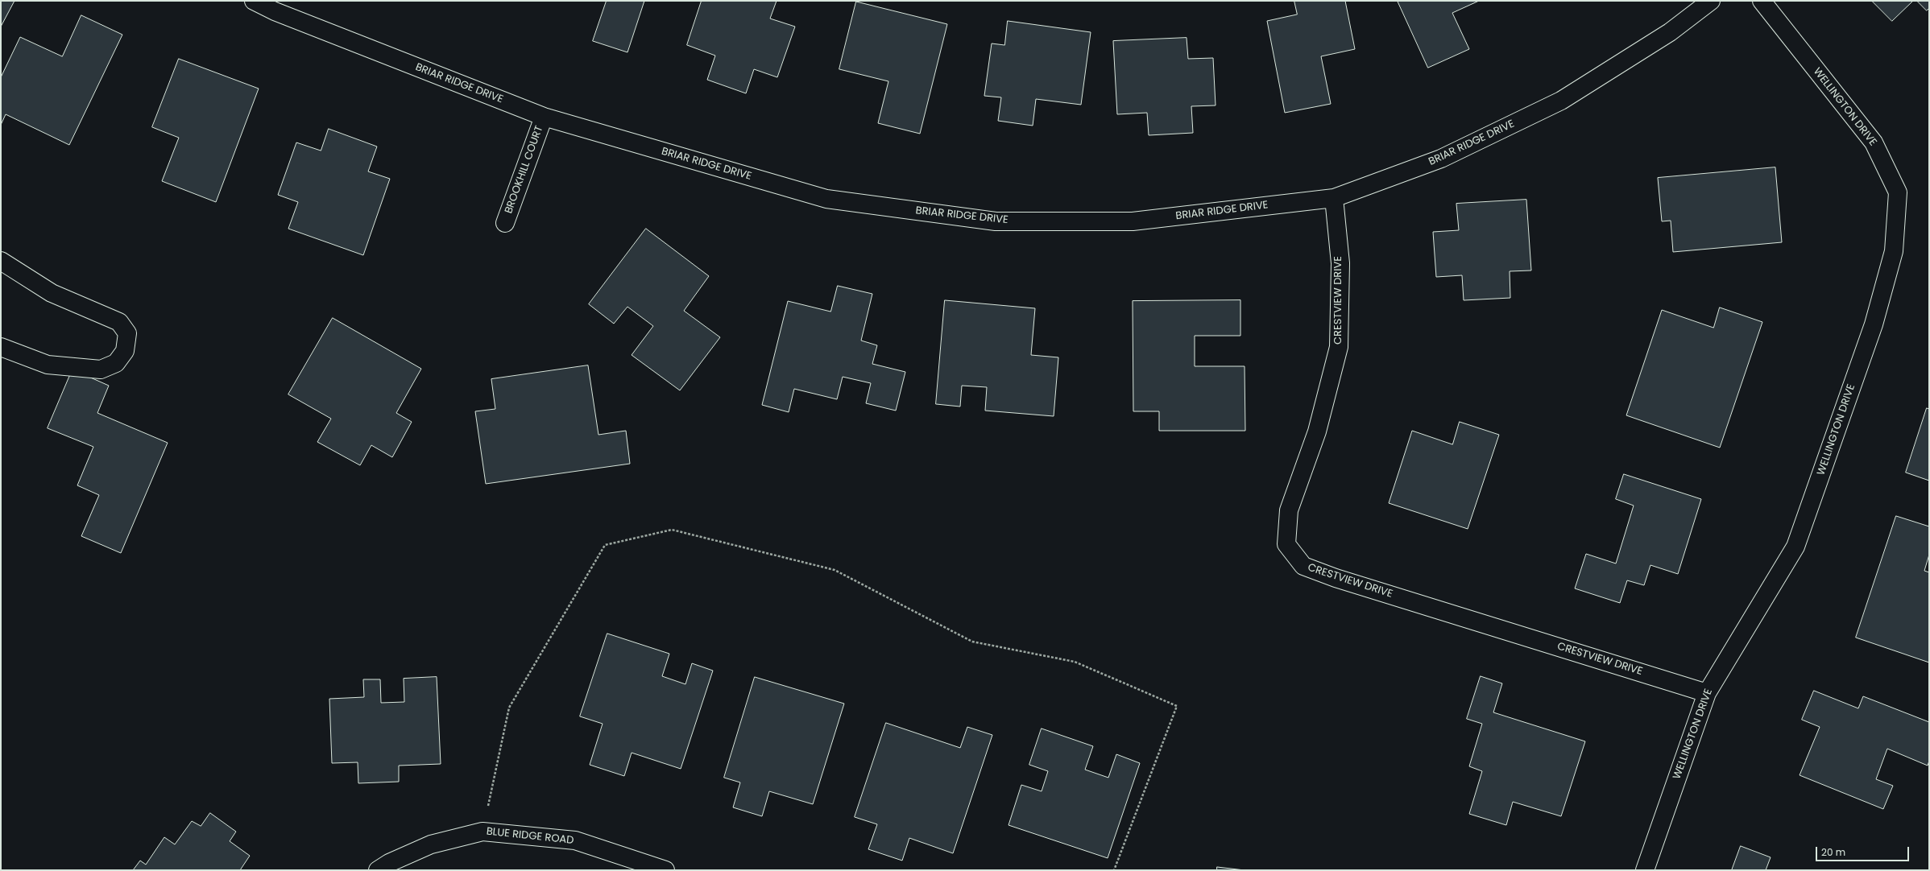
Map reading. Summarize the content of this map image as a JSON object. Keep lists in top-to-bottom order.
{
  "streets": {
    "street": [
      "BRIAR RIDGE DRIVE",
      "WELLINGTON DRIVE",
      "BROOKHILL COURT",
      "CRESTVIEW DRIVE",
      "BLUE RIDGE ROAD"
    ]
  },
  "crossings": [
    ["BRIAR RIDGE DRIVE", "BROOKHILL COURT"],
    ["BRIAR RIDGE DRIVE", "CRESTVIEW DRIVE"],
    ["WELLINGTON DRIVE", "CRESTVIEW DRIVE"]
  ],
  "scale_bar": "20 m"
}
